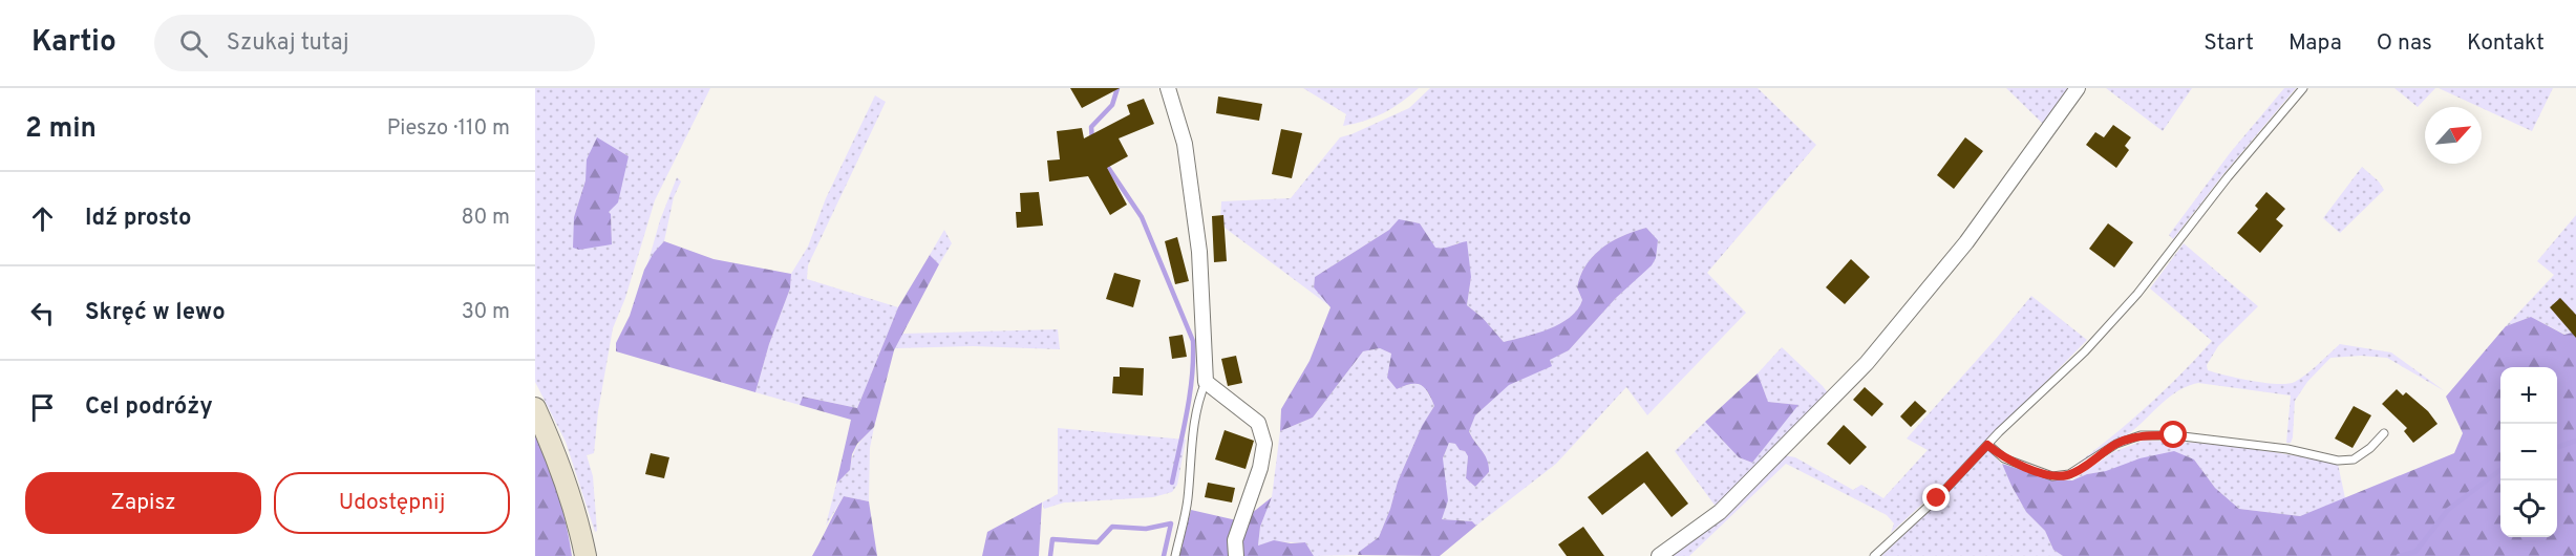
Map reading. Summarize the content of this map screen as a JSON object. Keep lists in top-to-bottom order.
{
  "north": "top right",
  "page": {
    "header": "Kartio",
    "search": "Szukaj tutaj",
    "nav": [
      "Start",
      "Mapa",
      "O nas",
      "Kontakt"
    ],
    "heading": ["2 min", "Pieszo · 110 m"],
    "list": [
      ["Idź prosto", "80 m"],
      ["Skręć w lewo", "30 m"],
      "Cel podróży"
    ],
    "map_buttons": ["+", "−"],
    "buttons": ["Zapisz", "Udostępnij"]
  }
}
